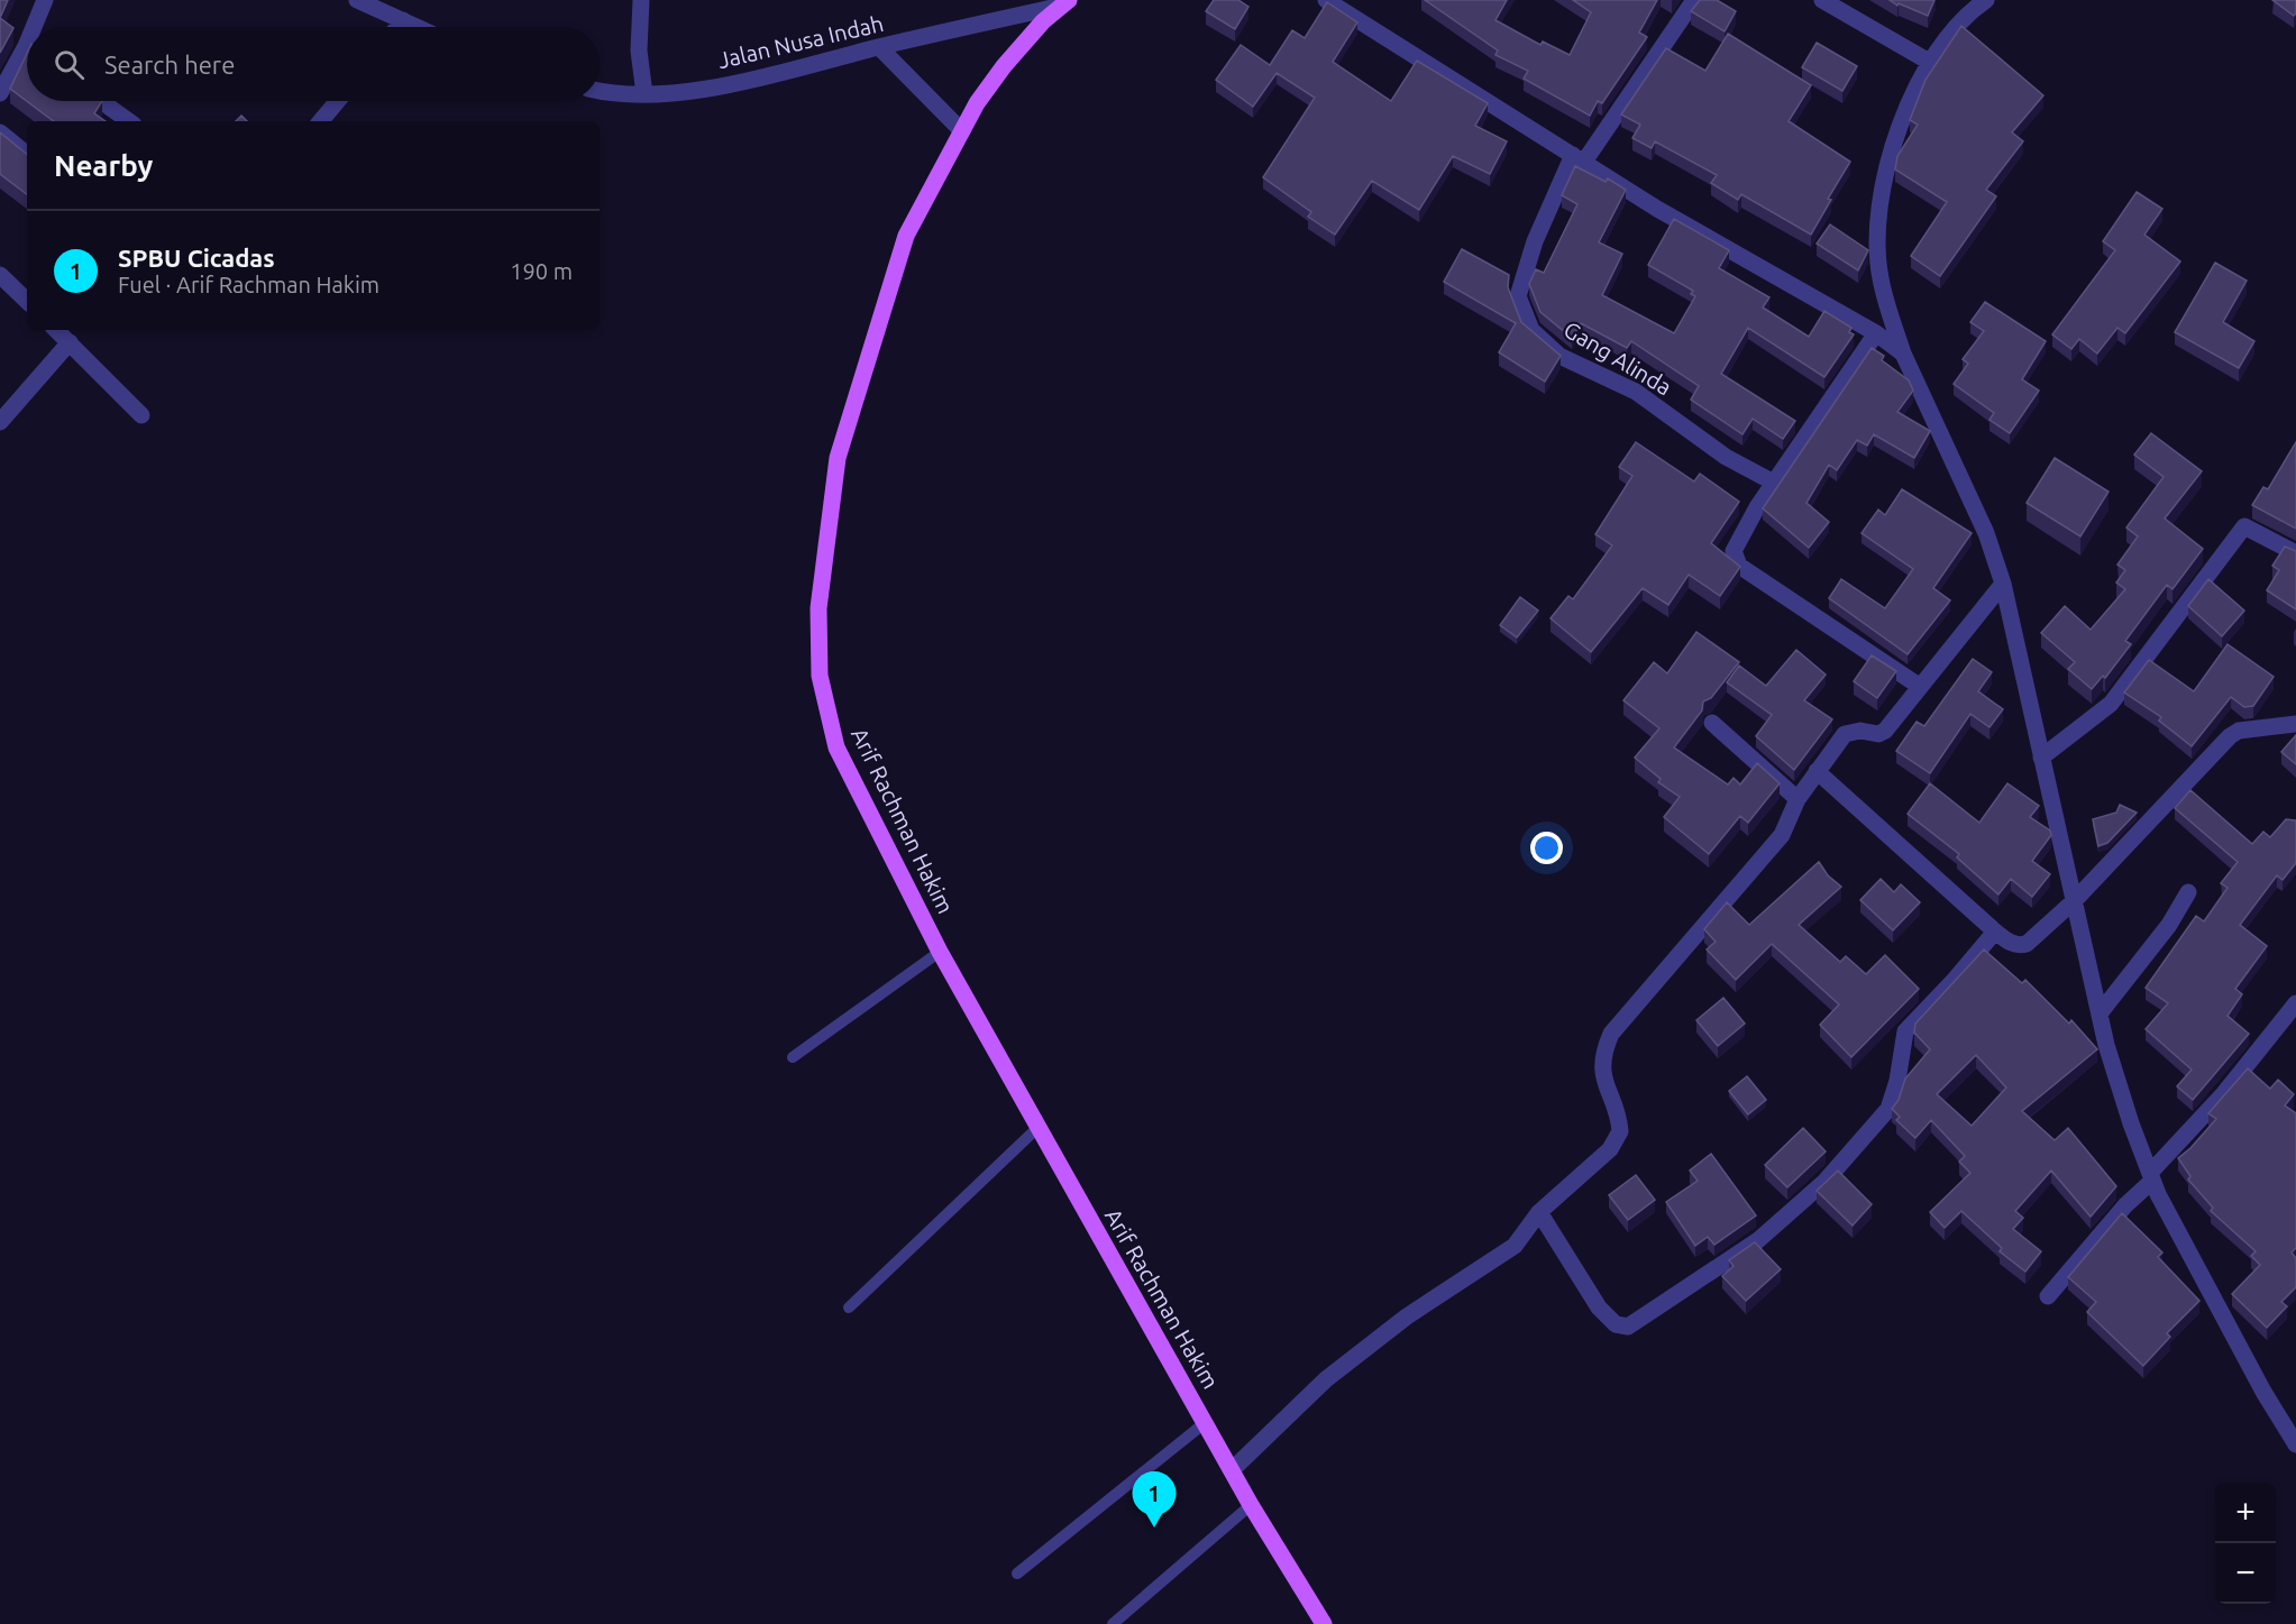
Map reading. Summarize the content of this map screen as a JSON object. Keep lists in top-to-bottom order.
{
  "streets": {
    "main road": ["Arif Rachman Hakim"],
    "street": ["Jalan Nusa Indah", "Gang Alinda"]
  },
  "crossings": [
    ["Jalan Nusa Indah", "Arif Rachman Hakim"]
  ],
  "page": {
    "search": "Search here",
    "heading": "Nearby",
    "list": [
      {
        "mark": "1",
        "name": "SPBU Cicadas",
        "note": "Fuel · Arif Rachman Hakim",
        "value": "190 m"
      }
    ],
    "pins": "1",
    "map_buttons": ["+", "−"]
  }
}
